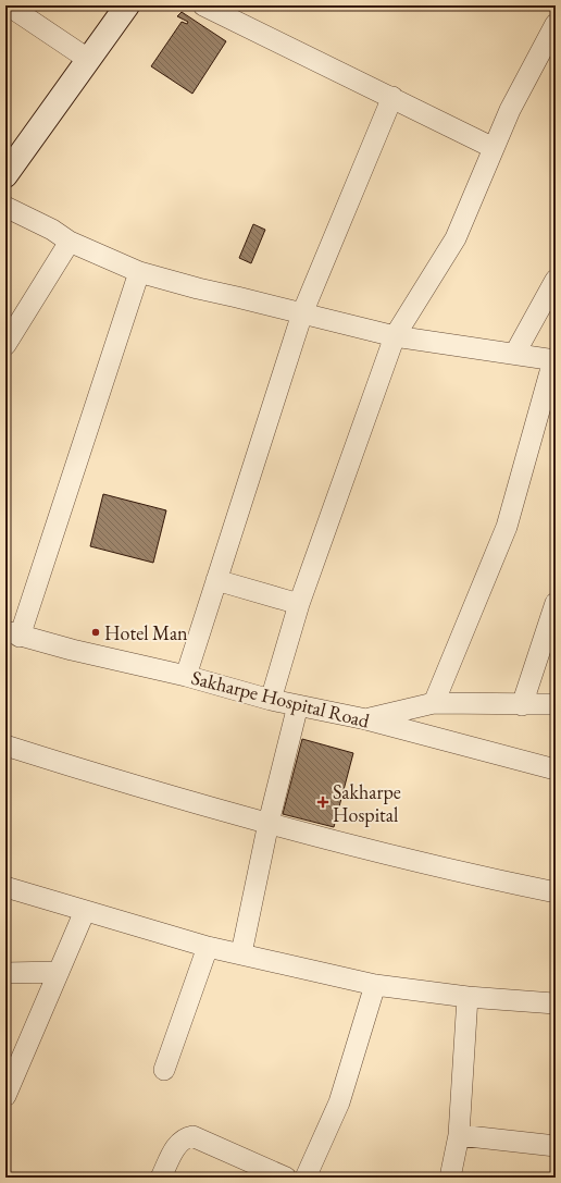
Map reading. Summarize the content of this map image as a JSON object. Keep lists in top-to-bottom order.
{
  "streets": {
    "street": ["Sakharpe Hospital Road"]
  },
  "places": {
    "other": ["Hotel Man"],
    "health": ["Sakharpe Hospital"]
  }
}
